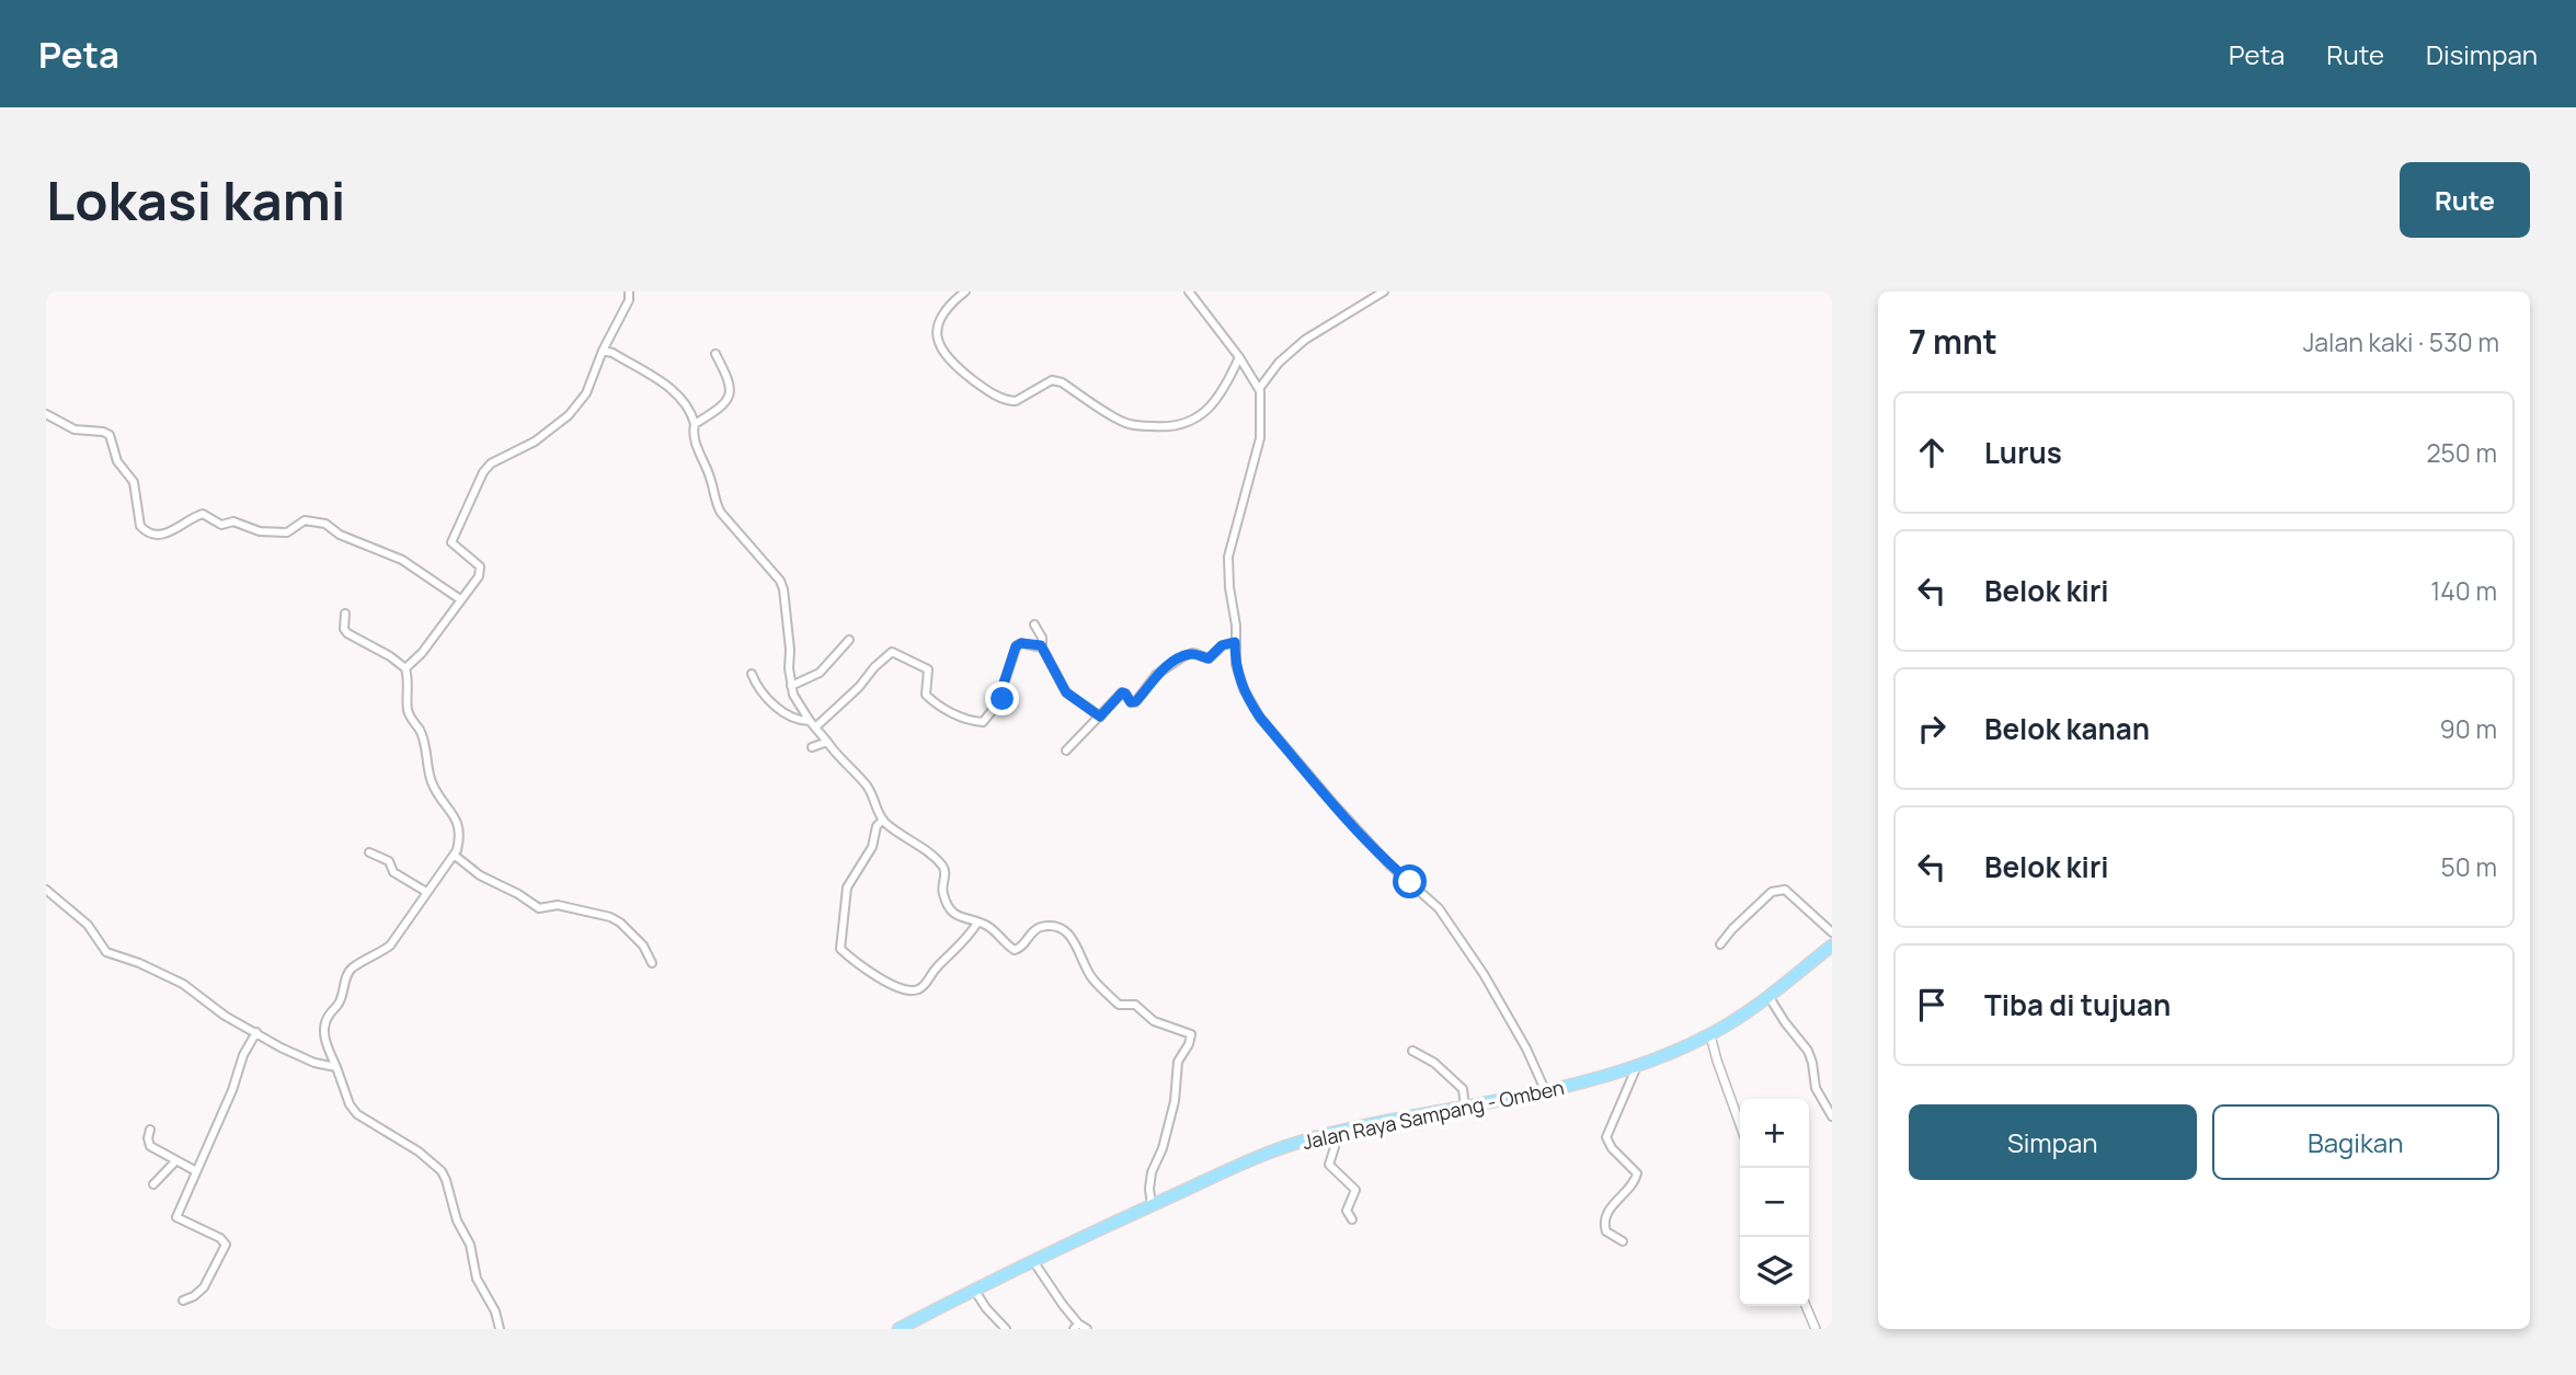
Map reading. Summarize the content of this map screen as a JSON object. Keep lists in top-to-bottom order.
{
  "streets": {
    "main road": ["Jalan Raya Sampang - Omben"]
  },
  "page": {
    "header": "Peta",
    "nav": ["Peta", "Rute", "Disimpan"],
    "buttons": [
      "Rute",
      ["Simpan", "Bagikan"]
    ],
    "title": "Lokasi kami",
    "heading": ["7 mnt", "Jalan kaki · 530 m"],
    "list": [
      ["Lurus", "250 m"],
      ["Belok kiri", "140 m"],
      ["Belok kanan", "90 m"],
      ["Belok kiri", "50 m"],
      "Tiba di tujuan"
    ],
    "map_buttons": ["+", "−"]
  }
}
